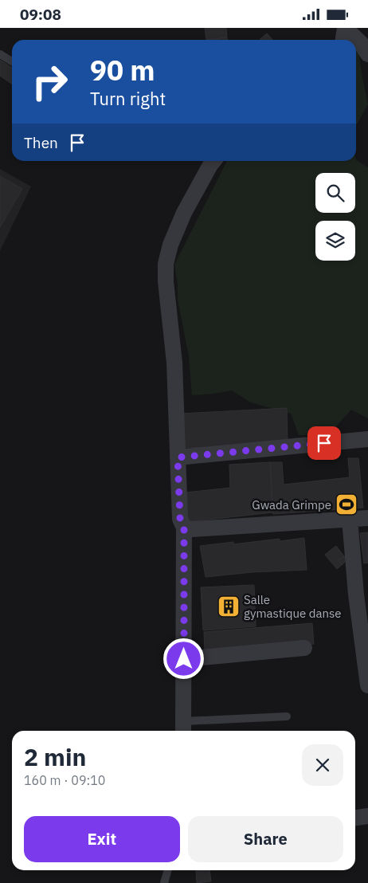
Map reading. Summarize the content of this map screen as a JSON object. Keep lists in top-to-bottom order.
{
  "places": {
    "sports": ["Gwada Grimpe"],
    "building": ["Salle gymastique danse"]
  },
  "page": {
    "status": "09:08",
    "turn": ["90 m", "Turn right"],
    "then": "Then",
    "heading": ["2 min", "160 m · 09:10"],
    "buttons": ["Exit", "Share"]
  }
}
